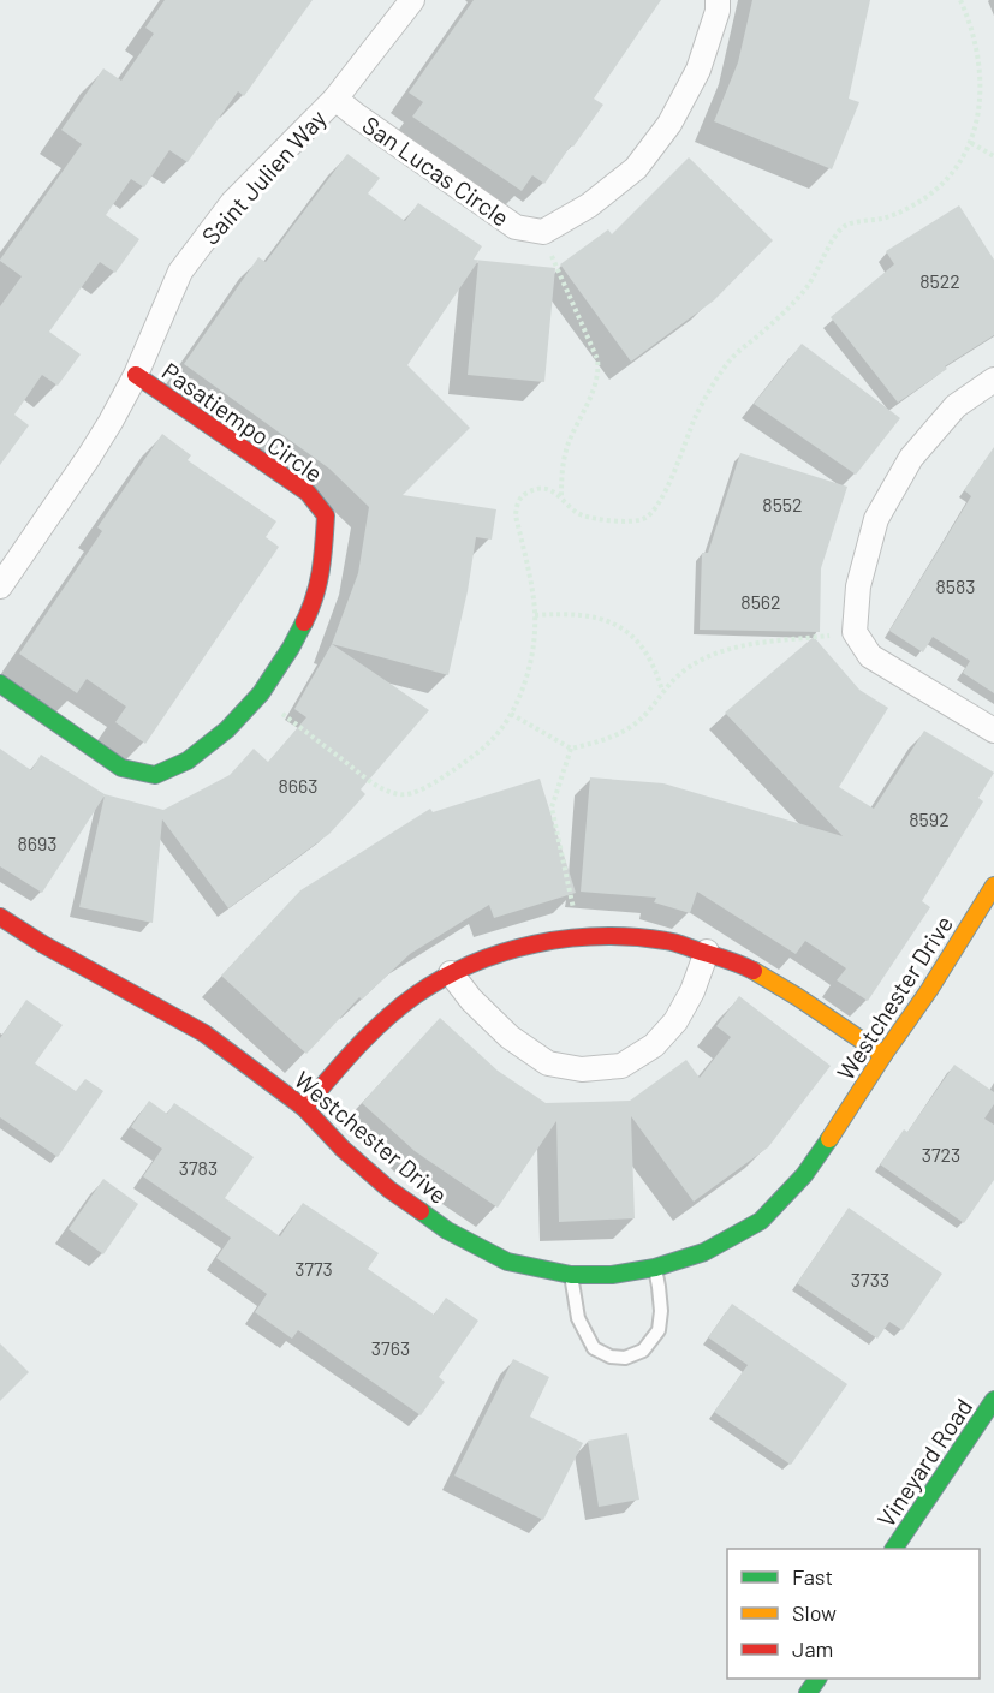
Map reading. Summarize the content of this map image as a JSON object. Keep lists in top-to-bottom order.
{
  "streets": {
    "street": [
      "San Lucas Circle",
      "Saint Julien Way",
      "Pasatiempo Circle",
      "Westchester Drive",
      "Vineyard Road"
    ]
  },
  "crossings": [
    ["San Lucas Circle", "Saint Julien Way"],
    ["Saint Julien Way", "Pasatiempo Circle"]
  ],
  "house_numbers": [
    "8522",
    "8552",
    "8583",
    "8562",
    "8663",
    "8592",
    "8693",
    "3723",
    "3783",
    "3773",
    "3733",
    "3763"
  ],
  "legend": ["Fast", "Slow", "Jam"]
}
